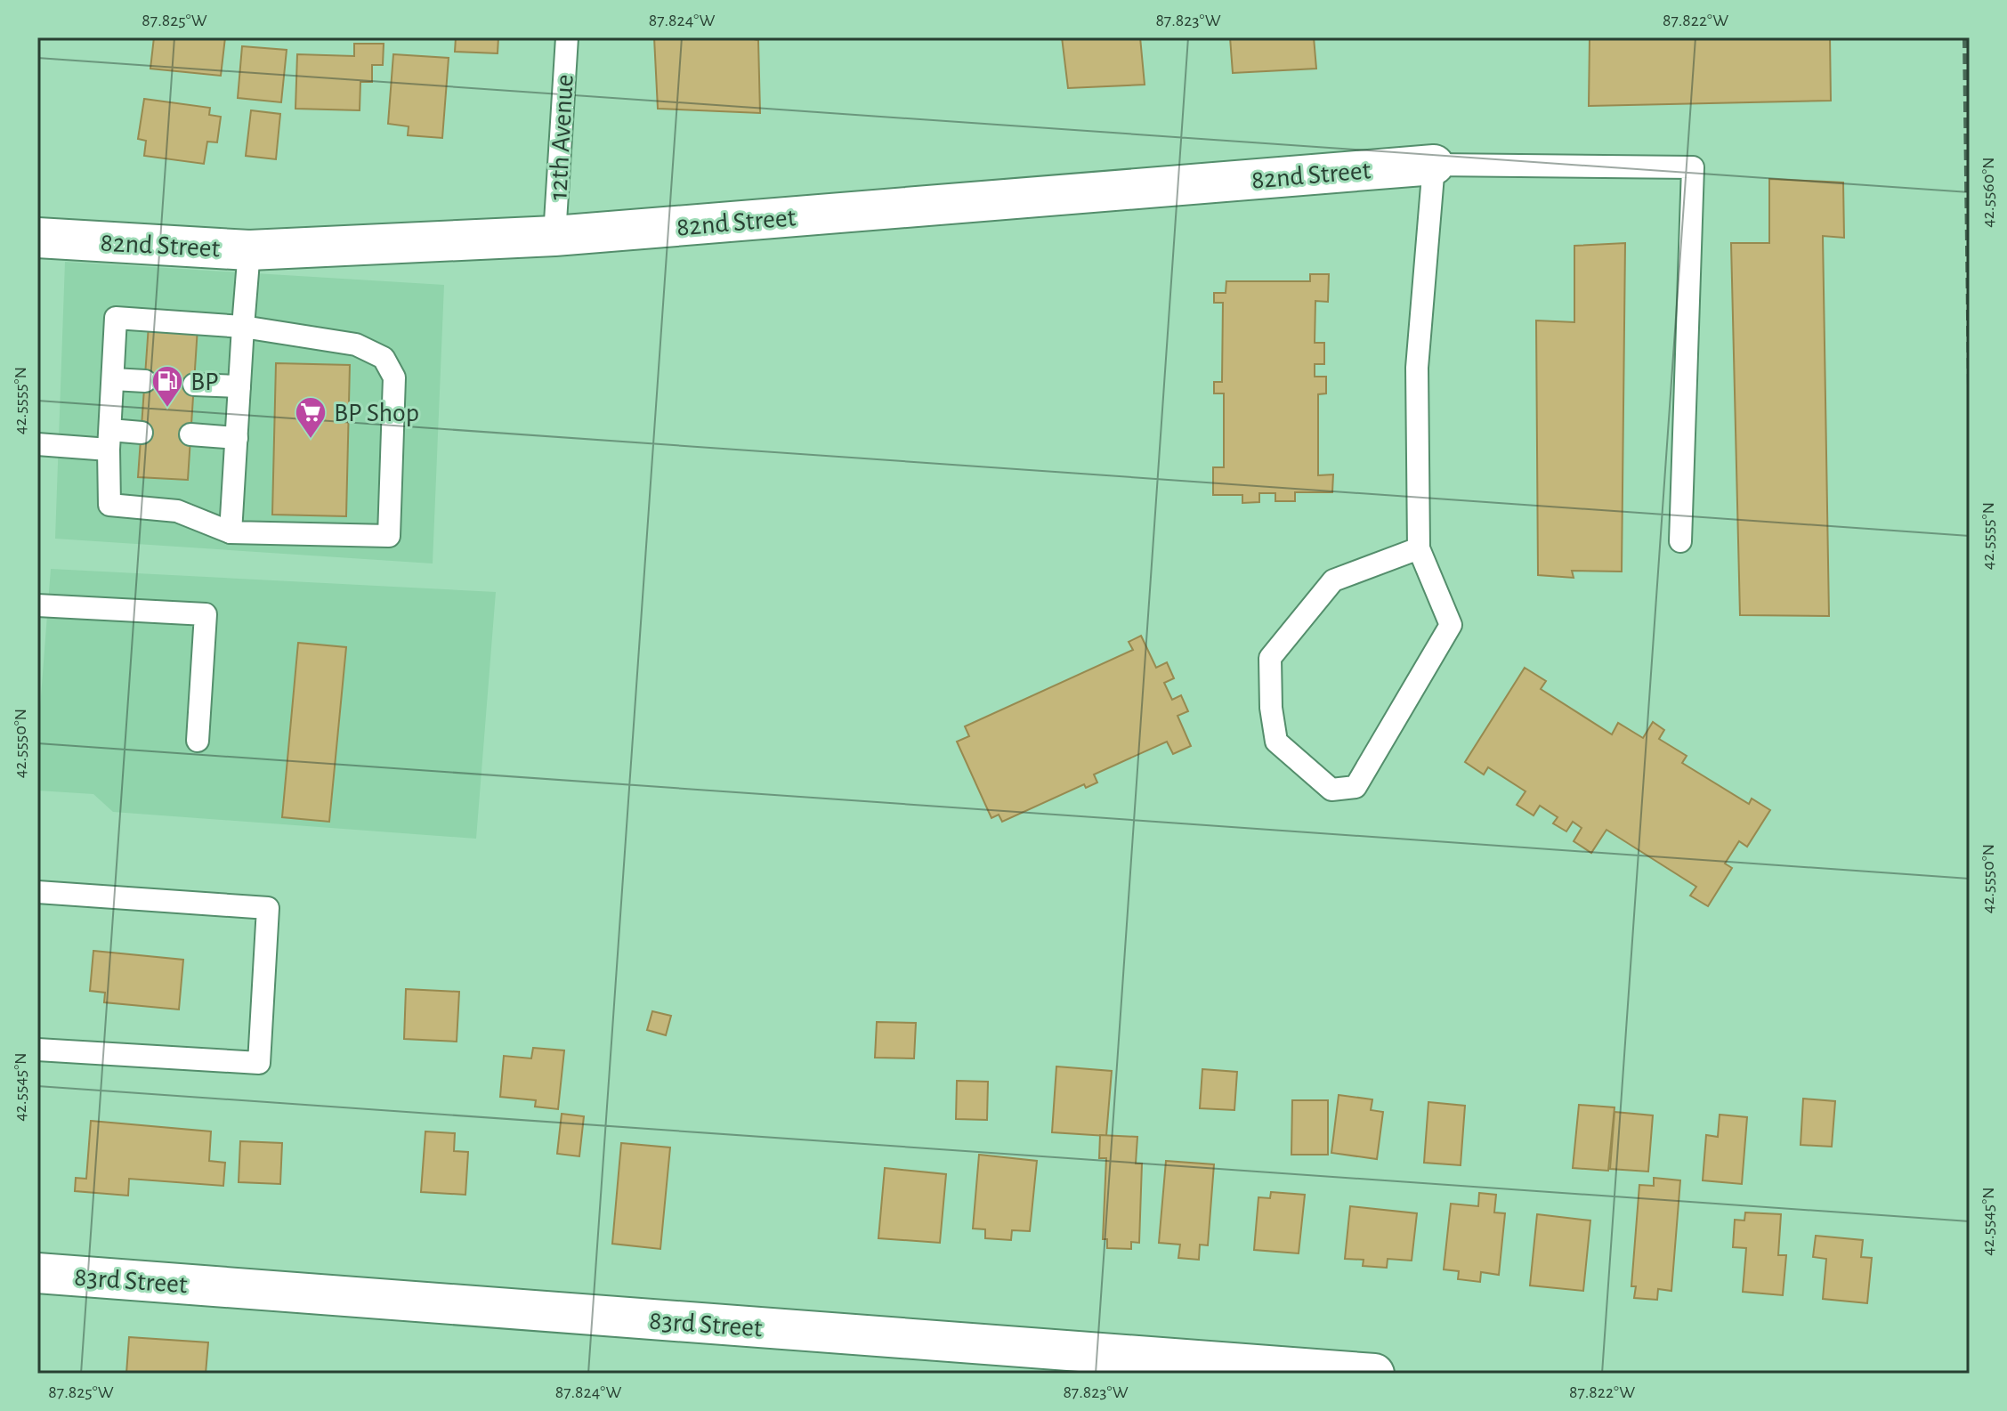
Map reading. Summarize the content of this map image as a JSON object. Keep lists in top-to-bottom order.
{
  "streets": {
    "street": ["82nd Street", "83rd Street"],
    "lane": ["12th Avenue"]
  },
  "crossings": [
    ["12th Avenue", "82nd Street"]
  ],
  "places": {
    "fuel station": ["BP"],
    "supermarket": ["BP Shop"]
  },
  "coordinates": [
    "87.825°W",
    "87.824°W",
    "87.823°W",
    "87.822°W",
    "42.5560°N",
    "42.5555°N",
    "42.5550°N",
    "42.5545°N"
  ]
}
